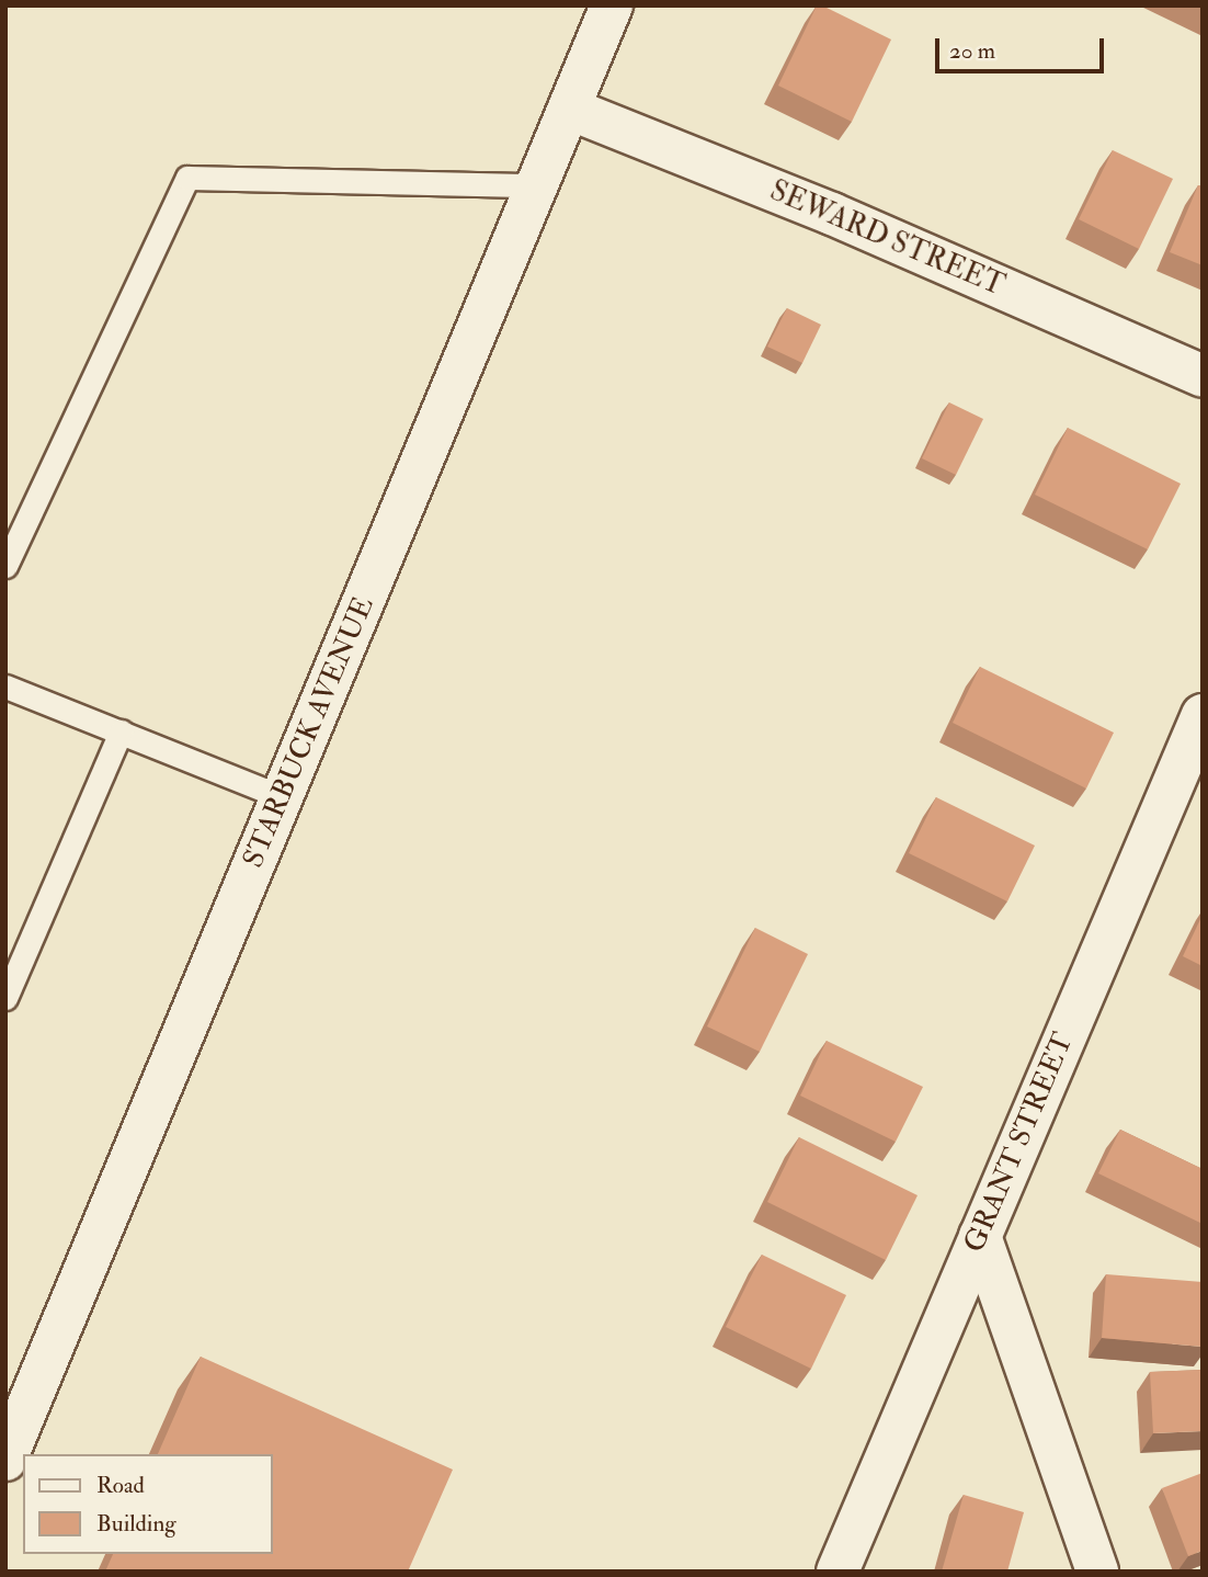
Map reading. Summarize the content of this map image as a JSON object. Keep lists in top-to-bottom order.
{
  "streets": {
    "street": ["SEWARD STREET", "STARBUCK AVENUE", "GRANT STREET"]
  },
  "crossings": [
    ["SEWARD STREET", "STARBUCK AVENUE"]
  ],
  "legend": ["Road", "Building"],
  "scale_bar": "20 m"
}
